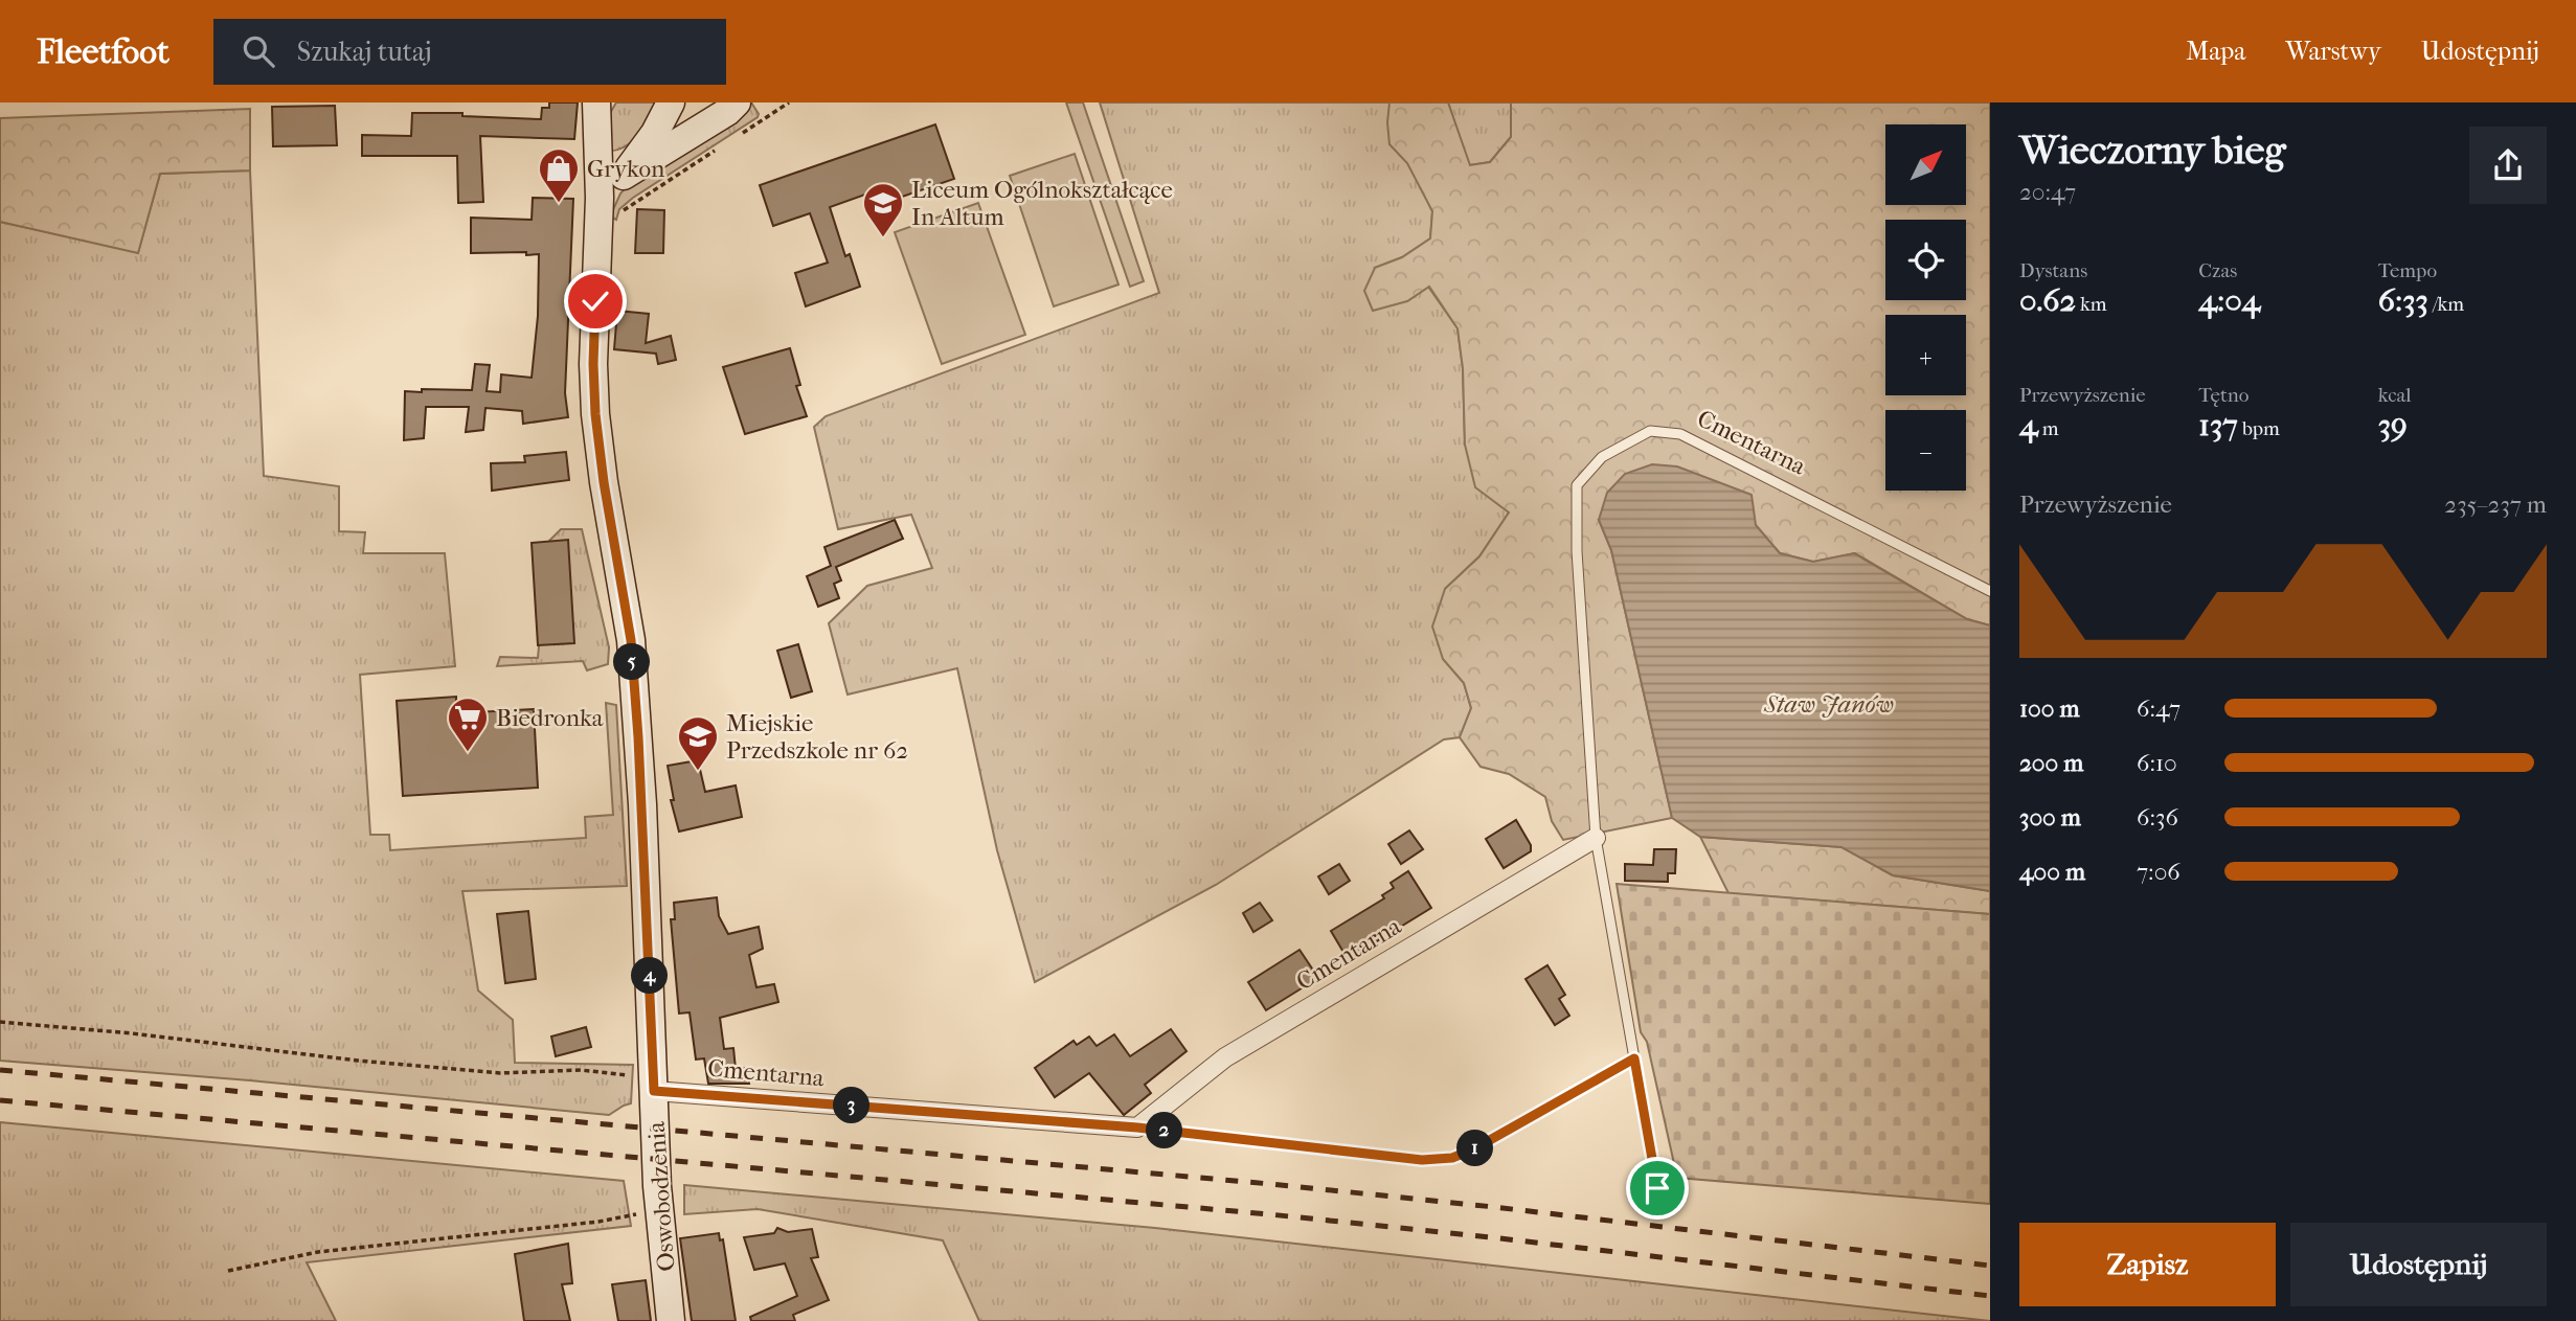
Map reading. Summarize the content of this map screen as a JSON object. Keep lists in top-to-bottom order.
{
  "streets": {
    "street": ["Cmentarna", "Oswobodzenia"]
  },
  "crossings": [
    ["Cmentarna", "Oswobodzenia"]
  ],
  "water": ["Staw Janów"],
  "places": {
    "shop": ["Grykon"],
    "school or university": ["Liceum Ogólnokształcące In Altum", "Miejskie Przedszkole nr 62"],
    "supermarket": ["Biedronka"]
  },
  "north": "top right",
  "page": {
    "header": "Fleetfoot",
    "search": "Szukaj tutaj",
    "nav": ["Mapa", "Warstwy", "Udostępnij"],
    "heading": ["Wieczorny bieg", "20:47"],
    "map_buttons": ["+", "−"],
    "stats": [
      ["Dystans", "0.62 km"],
      ["Czas", "4:04"],
      ["Tempo", "6:33 /km"],
      ["Przewyższenie", "4 m"],
      ["Tętno", "137 bpm"],
      ["kcal", "39"]
    ],
    "chart": ["Przewyższenie", "235–237 m"],
    "pins": [
      "5",
      "4",
      "3",
      "2",
      "1"
    ],
    "list": [
      {
        "name": "100 m",
        "note": "6:47"
      },
      {
        "name": "200 m",
        "note": "6:10"
      },
      {
        "name": "300 m",
        "note": "6:36"
      },
      {
        "name": "400 m",
        "note": "7:06"
      }
    ],
    "buttons": ["Zapisz", "Udostępnij"]
  }
}
